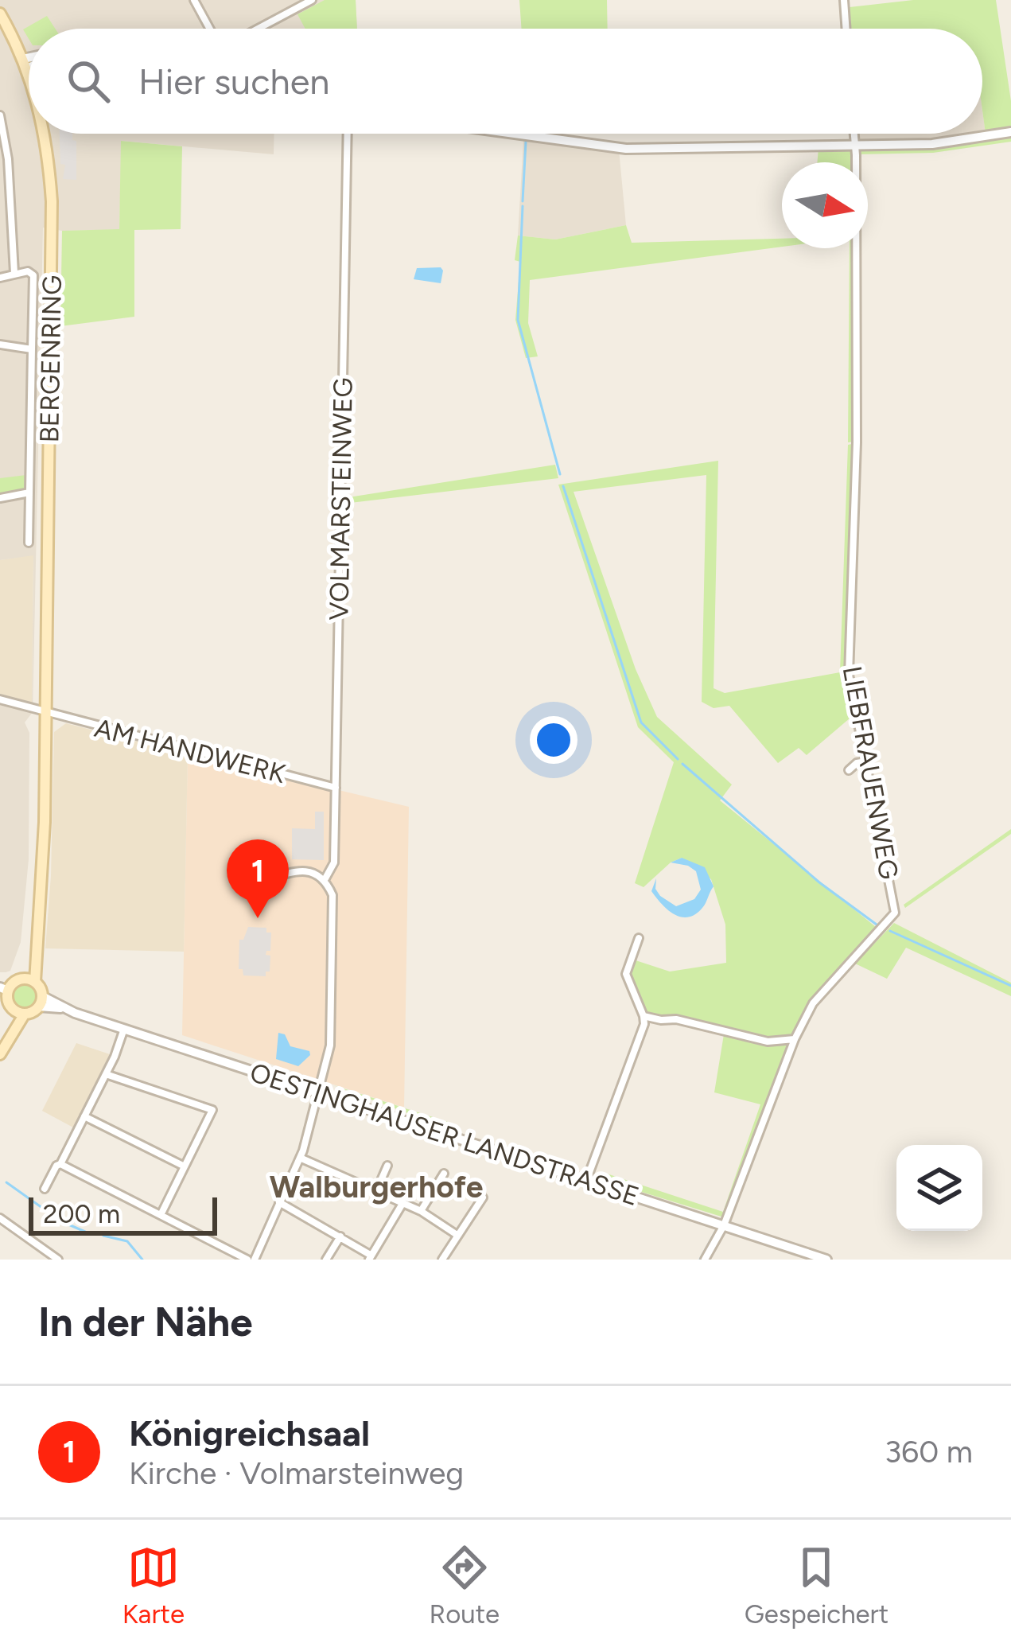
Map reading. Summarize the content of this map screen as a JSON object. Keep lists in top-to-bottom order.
{
  "streets": {
    "main road": ["BERGENRING"],
    "street": [
      "VOLMARSTEINWEG",
      "AM HANDWERK",
      "LIEBFRAUENWEG",
      "OESTINGHAUSER LANDSTRASSE"
    ]
  },
  "crossings": [
    ["BERGENRING", "AM HANDWERK"],
    ["VOLMARSTEINWEG", "AM HANDWERK"],
    ["VOLMARSTEINWEG", "OESTINGHAUSER LANDSTRASSE"],
    ["LIEBFRAUENWEG", "OESTINGHAUSER LANDSTRASSE"]
  ],
  "districts": ["Walburgerhofe"],
  "scale_bar": "200 m",
  "north": "right",
  "page": {
    "search": "Hier suchen",
    "pins": "1",
    "scale": "200 m",
    "heading": "In der Nähe",
    "list": [
      {
        "mark": "1",
        "name": "Königreichsaal",
        "note": "Kirche · Volmarsteinweg",
        "value": "360 m"
      }
    ],
    "nav": ["Karte", "Route", "Gespeichert"]
  }
}
